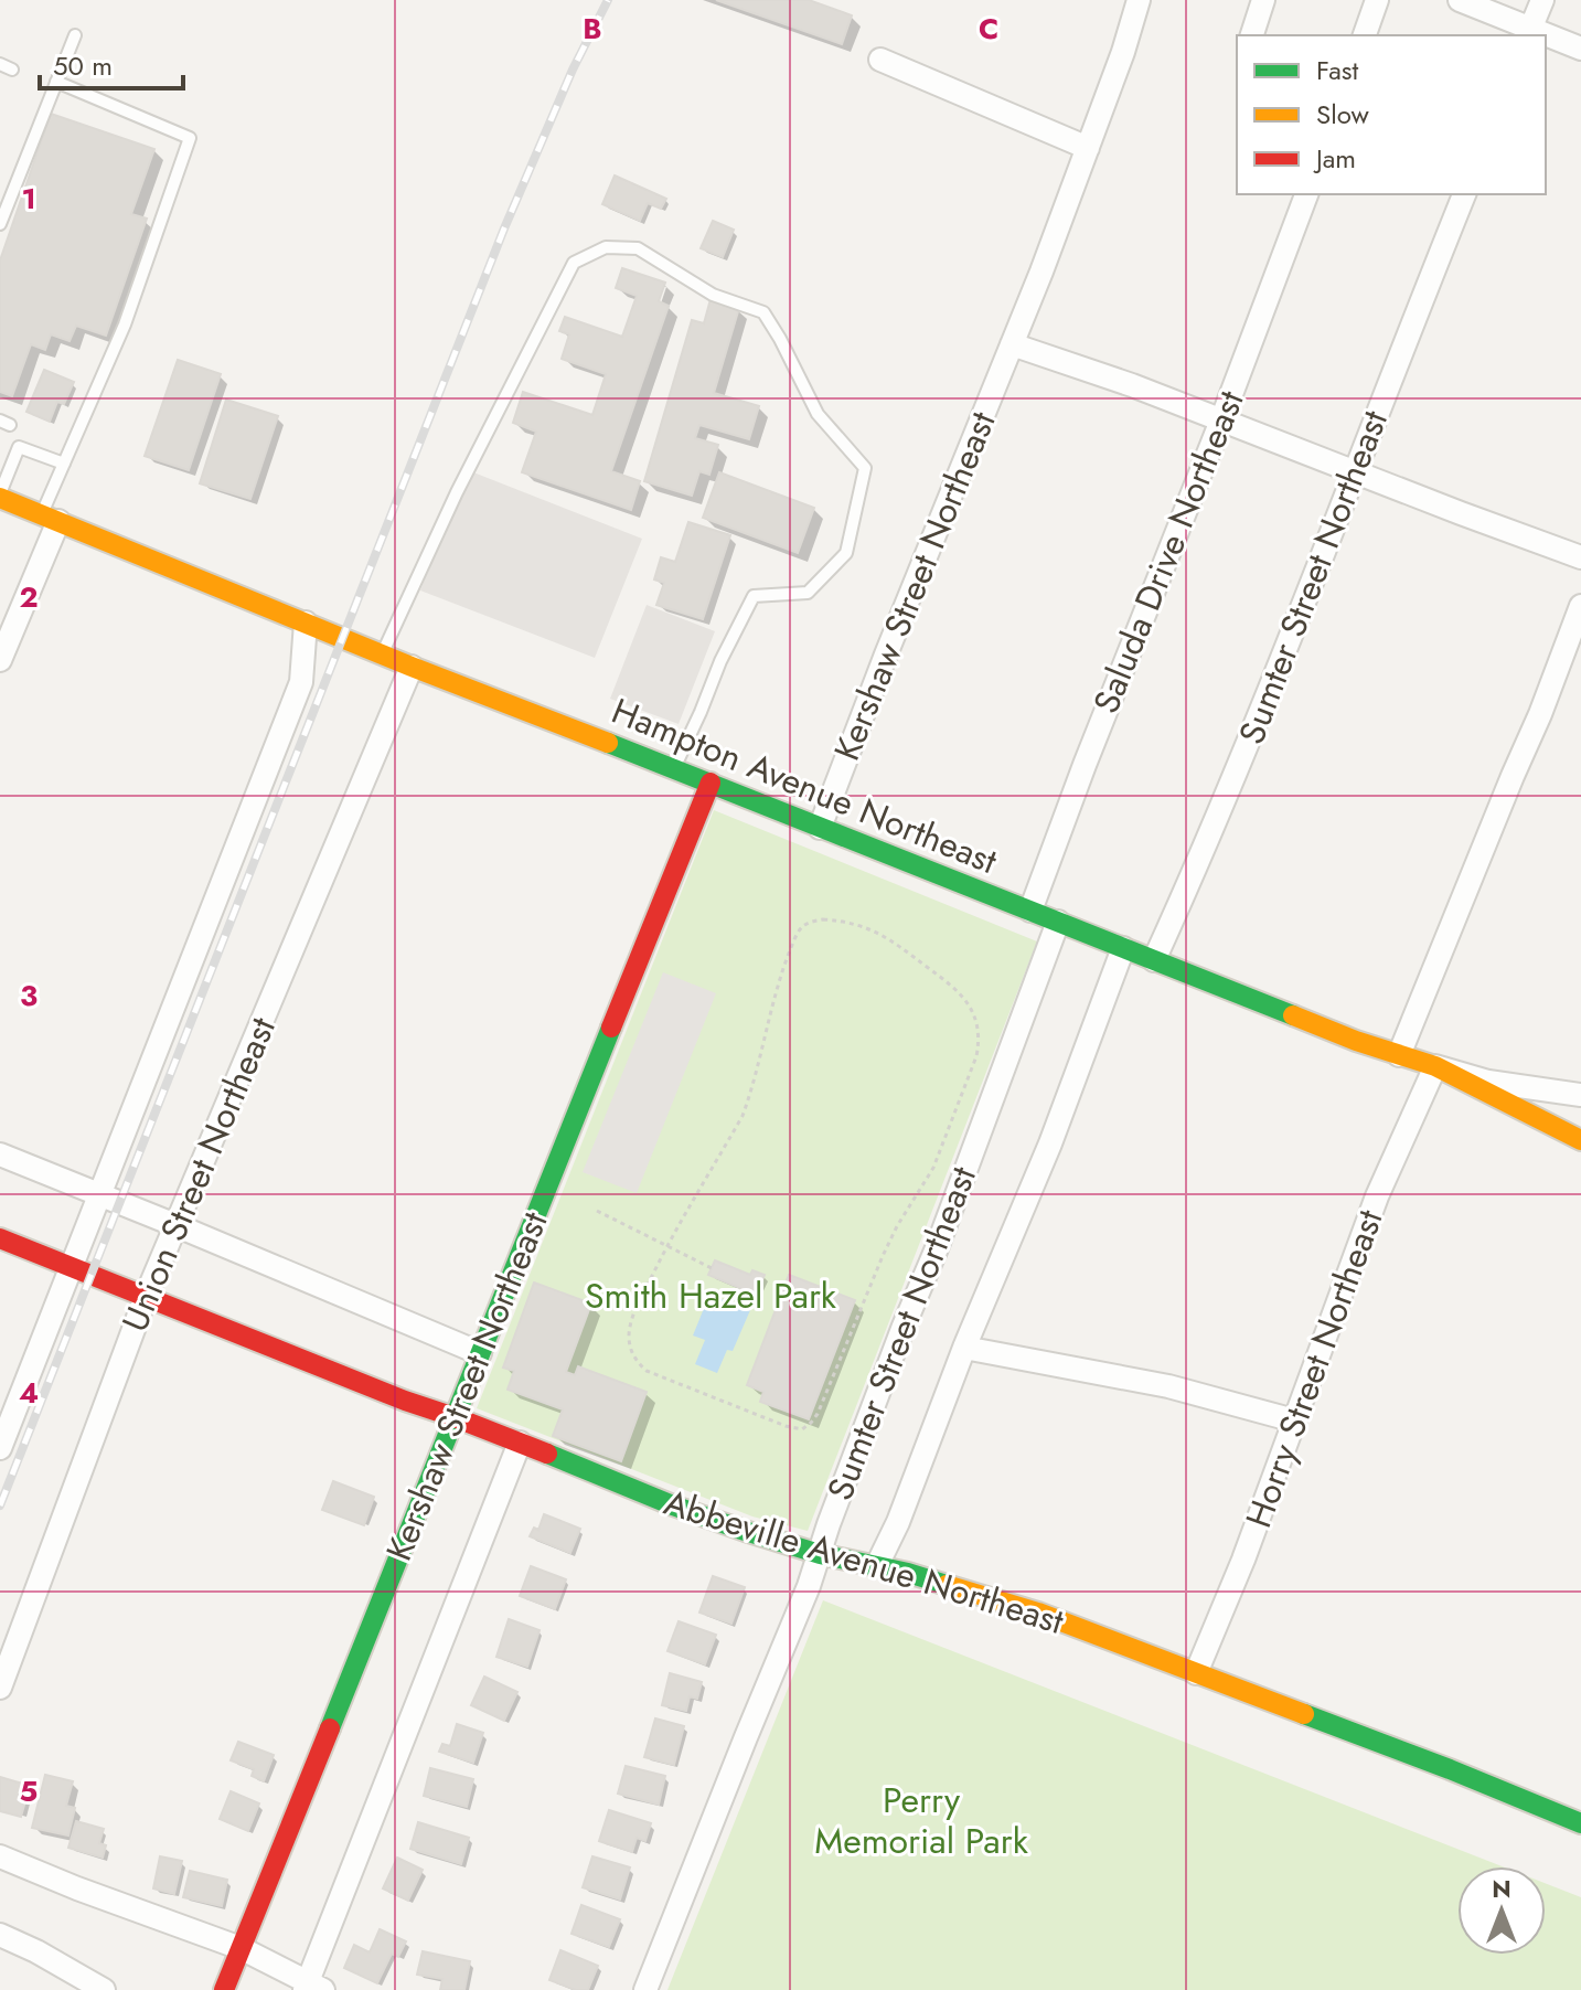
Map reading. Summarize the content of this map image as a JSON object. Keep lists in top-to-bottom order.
{
  "streets": {
    "street": [
      "Saluda Drive Northeast",
      "Sumter Street Northeast",
      "Kershaw Street Northeast",
      "Hampton Avenue Northeast",
      "Union Street Northeast",
      "Horry Street Northeast",
      "Abbeville Avenue Northeast"
    ]
  },
  "crossings": [
    ["Saluda Drive Northeast", "Hampton Avenue Northeast"],
    ["Sumter Street Northeast", "Hampton Avenue Northeast"],
    ["Sumter Street Northeast", "Abbeville Avenue Northeast"],
    ["Kershaw Street Northeast", "Hampton Avenue Northeast"],
    ["Kershaw Street Northeast", "Abbeville Avenue Northeast"],
    ["Hampton Avenue Northeast", "Union Street Northeast"],
    ["Hampton Avenue Northeast", "Horry Street Northeast"],
    ["Union Street Northeast", "Abbeville Avenue Northeast"],
    ["Horry Street Northeast", "Abbeville Avenue Northeast"]
  ],
  "parks": ["Smith Hazel Park", "Perry Memorial Park"],
  "legend": ["Fast", "Slow", "Jam"],
  "scale_bar": "50 m",
  "north": "top",
  "grid": {
    "columns": ["B", "C"],
    "rows": [
      "1",
      "2",
      "3",
      "4",
      "5"
    ]
  }
}
